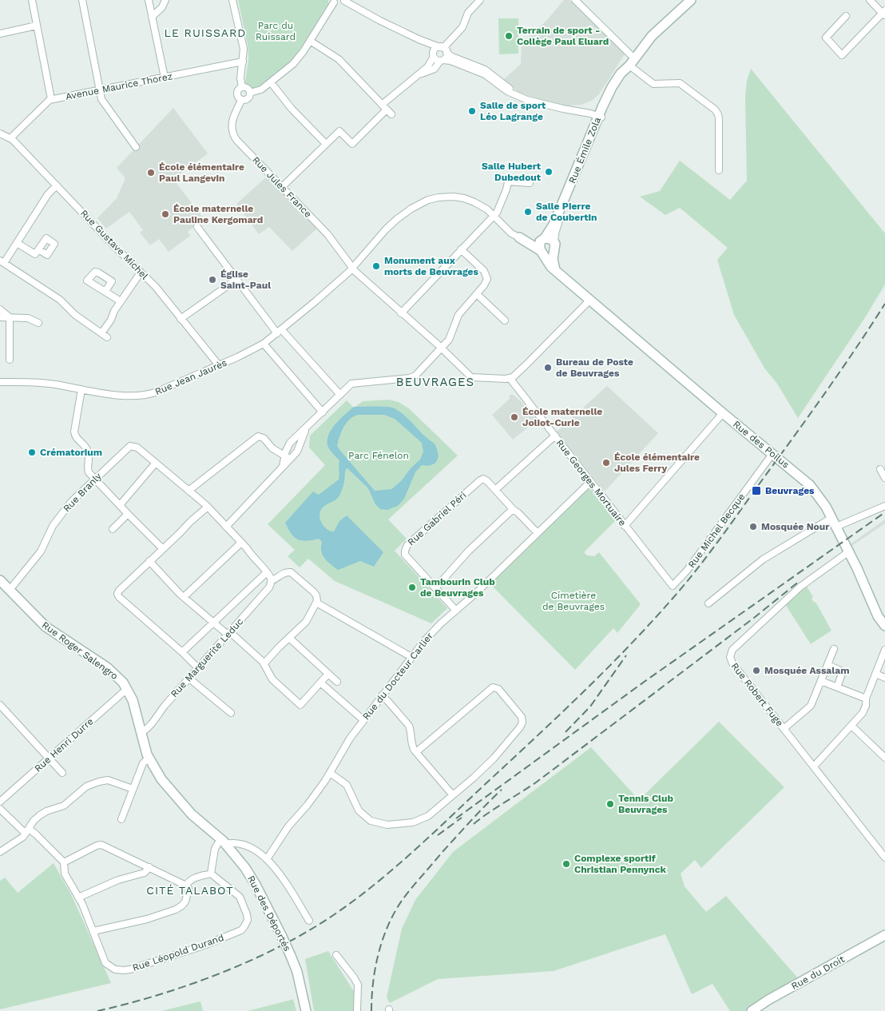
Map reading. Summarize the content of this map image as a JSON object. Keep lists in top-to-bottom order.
{
  "streets": {
    "street": [
      "Avenue Maurice Thorez",
      "Rue Émile Zola",
      "Rue Jules France",
      "Rue Gustave Michel",
      "Rue Jean Jaurès",
      "Rue des Poilus",
      "Rue Georges Mortuaire",
      "Rue Branly",
      "Rue Gabriel Péri",
      "Rue Michel Becque",
      "Rue Roger Salengro",
      "Rue Marguerite Leduc",
      "Rue du Docteur Carlier",
      "Rue Robert Fuge",
      "Rue Henri Durre",
      "Rue des Déportés",
      "Rue Léopold Durand",
      "Rue du Droit"
    ]
  },
  "crossings": [
    ["Avenue Maurice Thorez", "Rue Gustave Michel"],
    ["Rue Émile Zola", "Rue des Poilus"],
    ["Rue Jules France", "Rue Jean Jaurès"],
    ["Rue Jules France", "Rue Georges Mortuaire"],
    ["Rue Gustave Michel", "Rue Jean Jaurès"],
    ["Rue des Poilus", "Rue Michel Becque"],
    ["Rue des Poilus", "Rue Robert Fuge"],
    ["Rue Georges Mortuaire", "Rue Michel Becque"],
    ["Rue Georges Mortuaire", "Rue du Docteur Carlier"],
    ["Rue Branly", "Rue Roger Salengro"],
    ["Rue Gabriel Péri", "Rue du Docteur Carlier"],
    ["Rue Roger Salengro", "Rue Marguerite Leduc"],
    ["Rue Roger Salengro", "Rue Henri Durre"],
    ["Rue Roger Salengro", "Rue des Déportés"],
    ["Rue Marguerite Leduc", "Rue des Déportés"]
  ],
  "districts": ["LE RUISSARD", "BEUVRAGES", "CITÉ TALABOT"],
  "parks": ["Parc du Ruissard", "Parc Fénelon", "Cimetière de Beuvrages"],
  "places": {
    "other": [
      "Terrain de sport - Collège Paul Eluard",
      "Salle de sport Léo Lagrange",
      "Salle Hubert Dubedout",
      "École élémentaire Paul Langevin",
      "Salle Pierre de Coubertin",
      "École maternelle Pauline Kergomard",
      "Monument aux morts de Beuvrages",
      "Église Saint-Paul",
      "Bureau de Poste de Beuvrages",
      "École maternelle Joliot-Curie",
      "Crématorium",
      "École élémentaire Jules Ferry",
      "Mosquée Nour",
      "Tambourin Club de Beuvrages",
      "Mosquée Assalam",
      "Tennis Club Beuvrages",
      "Complexe sportif Christian Pennynck"
    ],
    "transit": ["Beuvrages"]
  }
}
